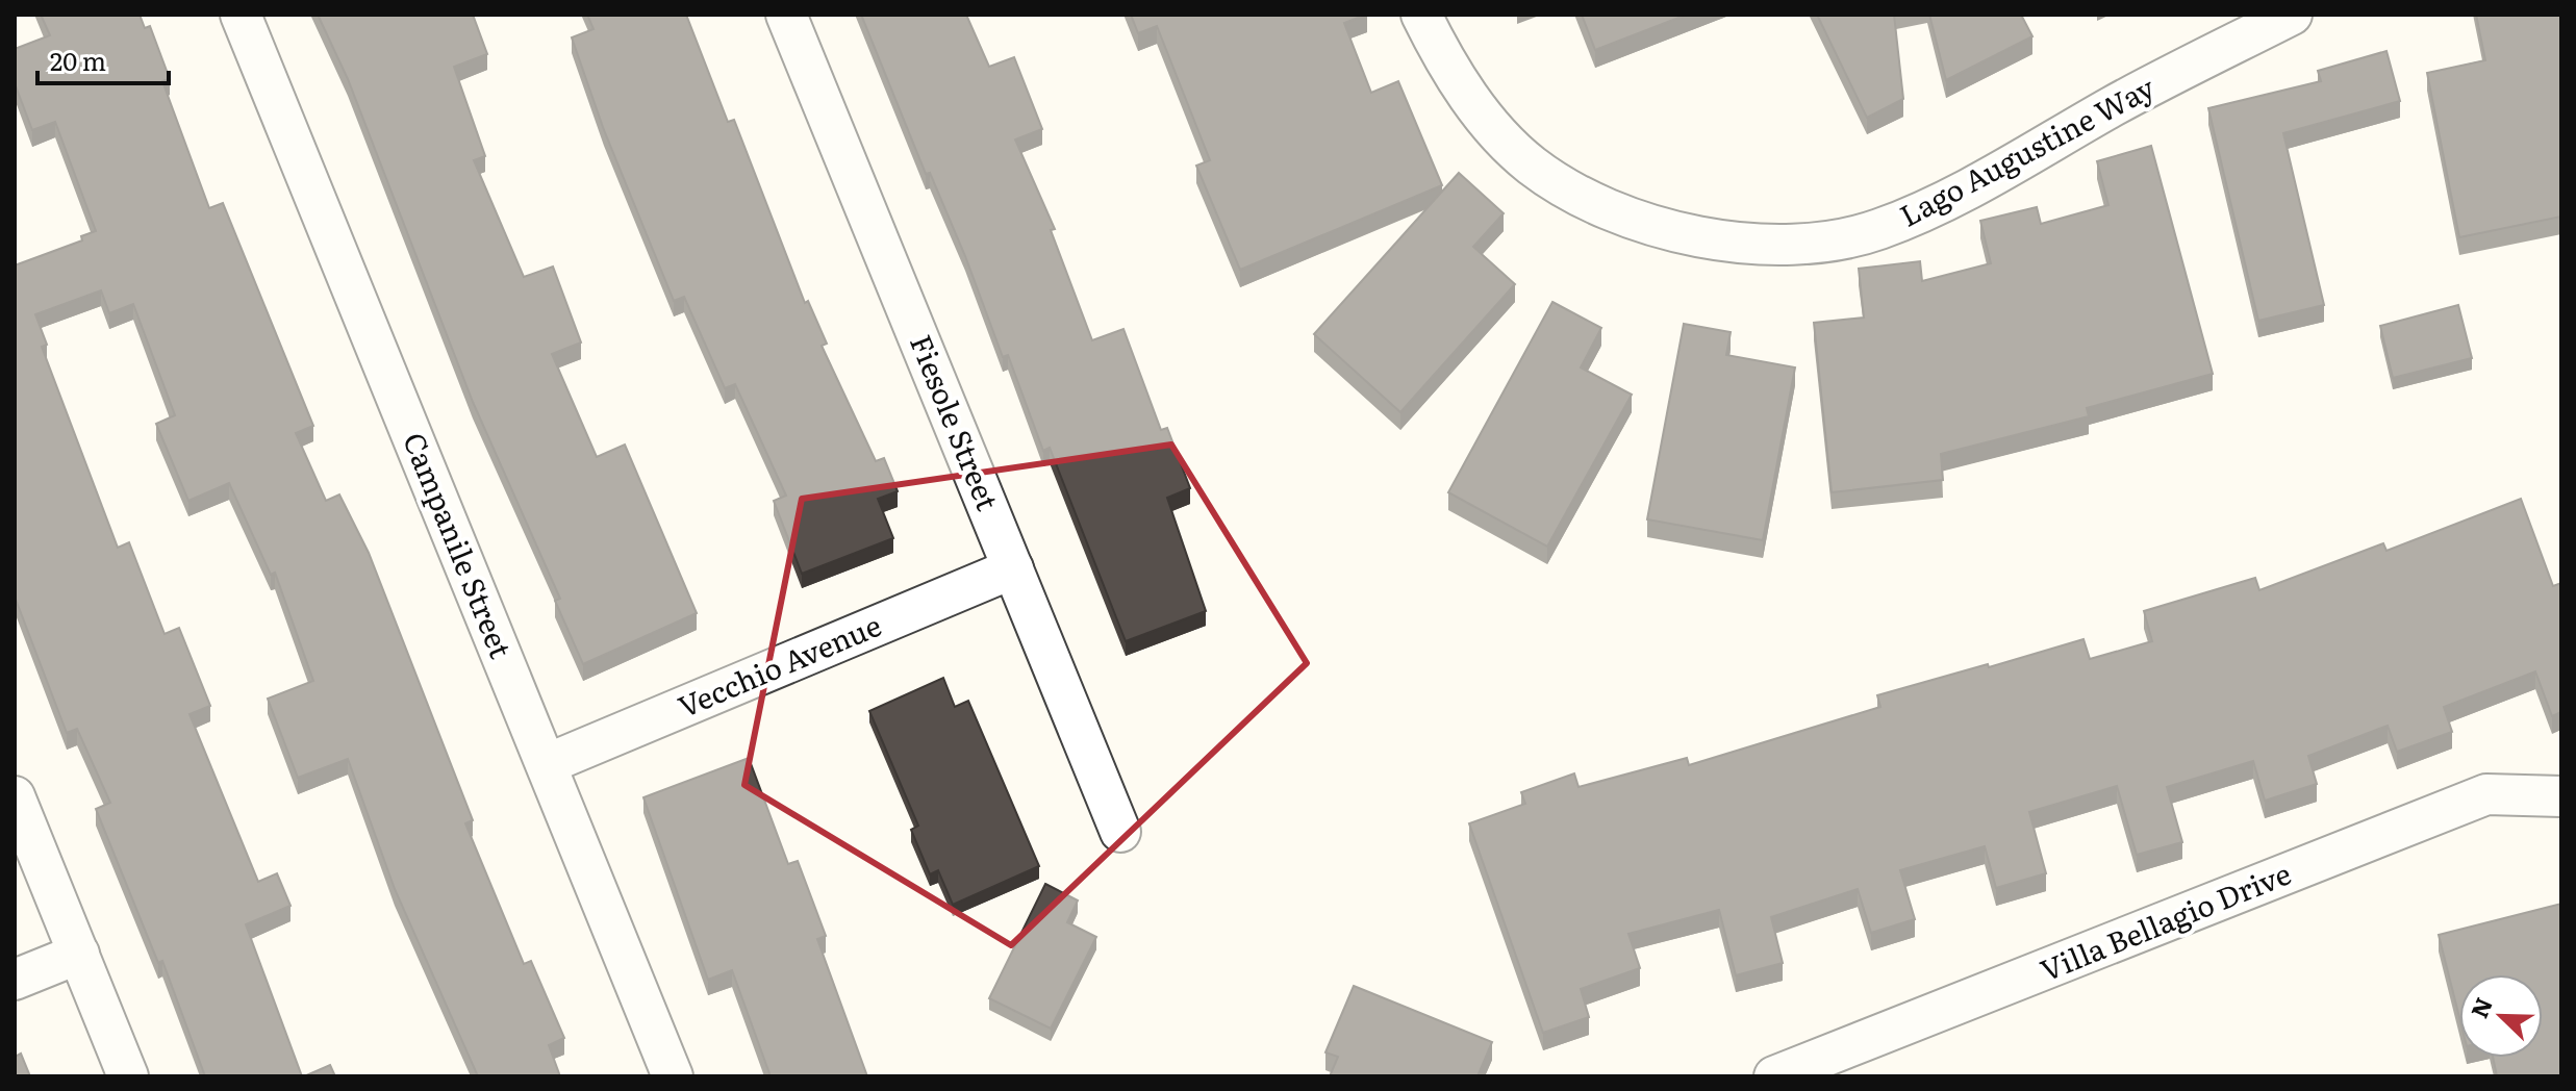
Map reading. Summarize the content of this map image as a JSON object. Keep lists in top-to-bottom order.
{
  "streets": {
    "street": [
      "Lago Augustine Way",
      "Fiesole Street",
      "Campanile Street",
      "Vecchio Avenue",
      "Villa Bellagio Drive"
    ]
  },
  "crossings": [
    ["Fiesole Street", "Vecchio Avenue"],
    ["Campanile Street", "Vecchio Avenue"]
  ],
  "scale_bar": "20 m",
  "north": "top left"
}
